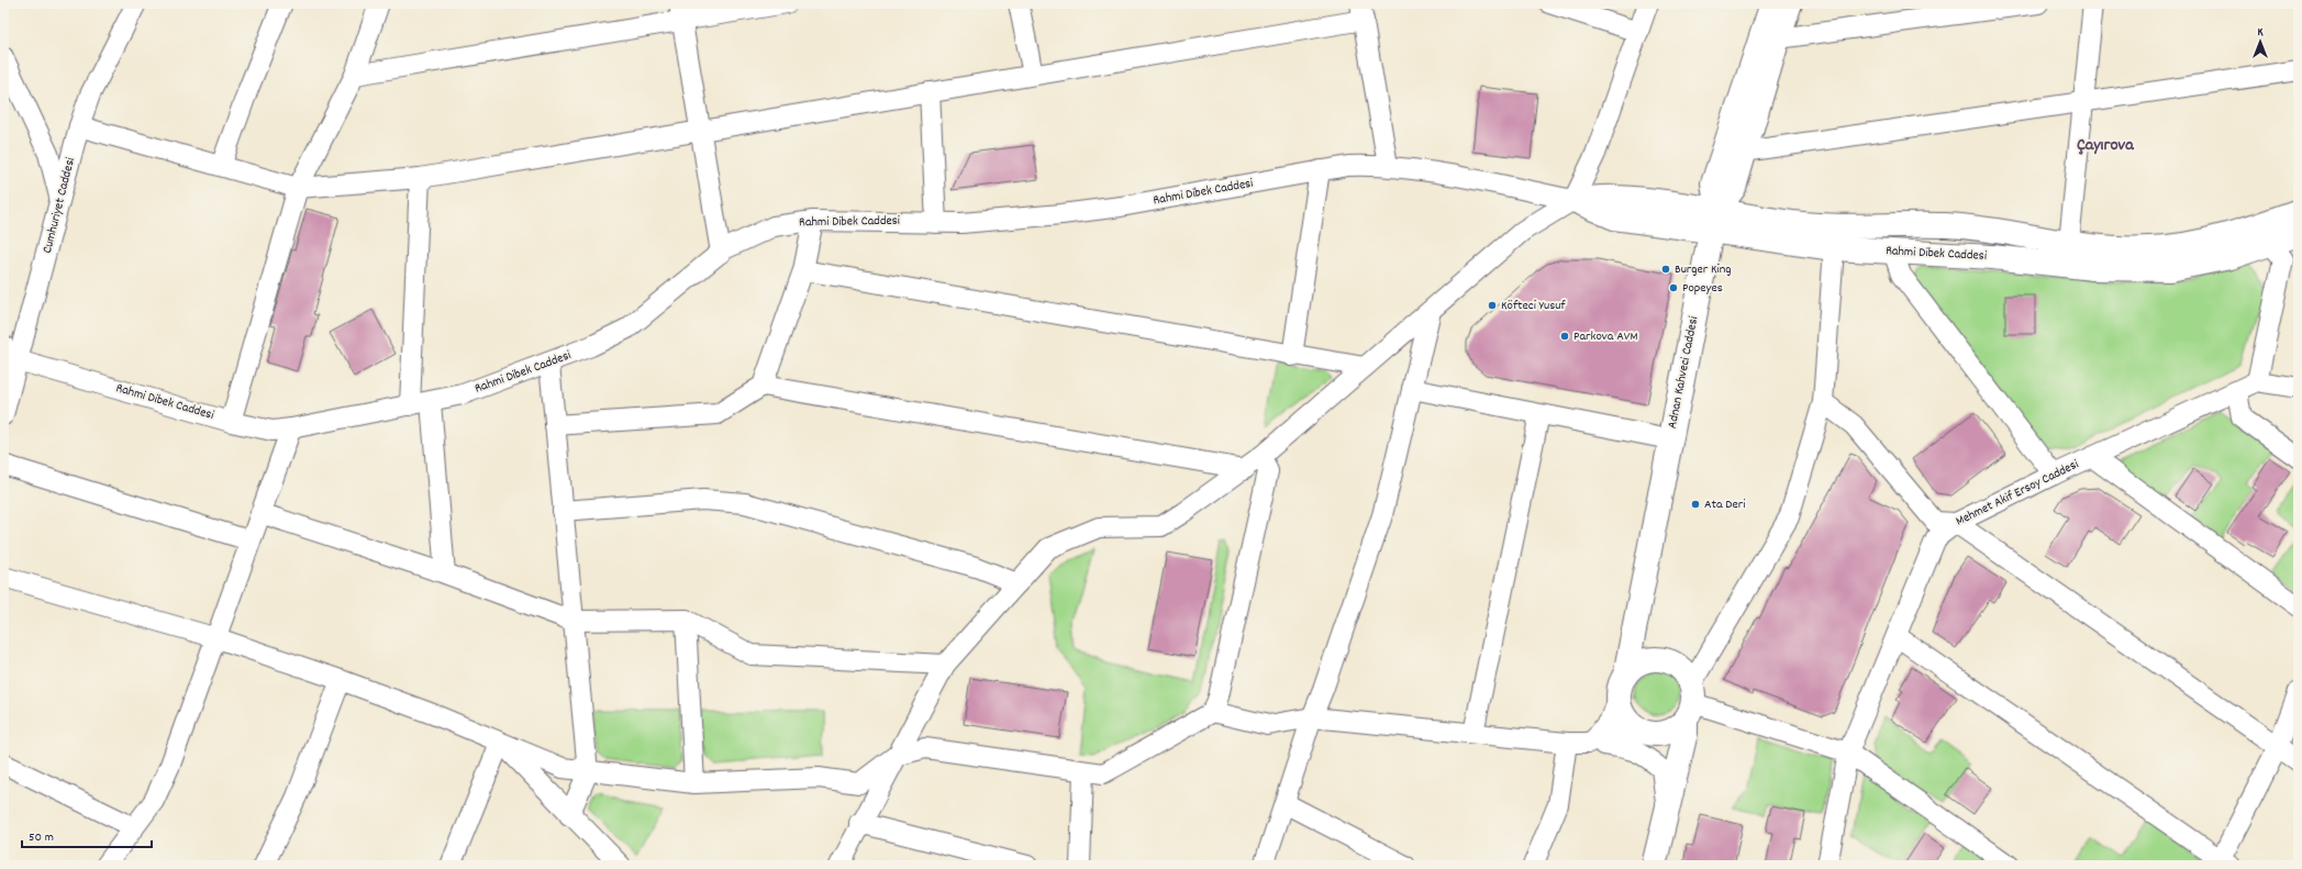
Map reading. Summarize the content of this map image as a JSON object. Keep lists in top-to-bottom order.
{
  "streets": {
    "main road": ["Rahmi Dibek Caddesi", "Adnan Kahveci Caddesi"],
    "street": ["Cumhuriyet Caddesi", "Mehmet Akif Ersoy Caddesi"]
  },
  "crossings": [
    ["Rahmi Dibek Caddesi", "Cumhuriyet Caddesi"],
    ["Rahmi Dibek Caddesi", "Adnan Kahveci Caddesi"]
  ],
  "districts": ["Çayırova"],
  "places": [
    "Burger King",
    "Popeyes",
    "Köfteci Yusuf",
    "Parkova AVM",
    "Ata Deri"
  ],
  "scale_bar": "50 m",
  "north": "top"
}
